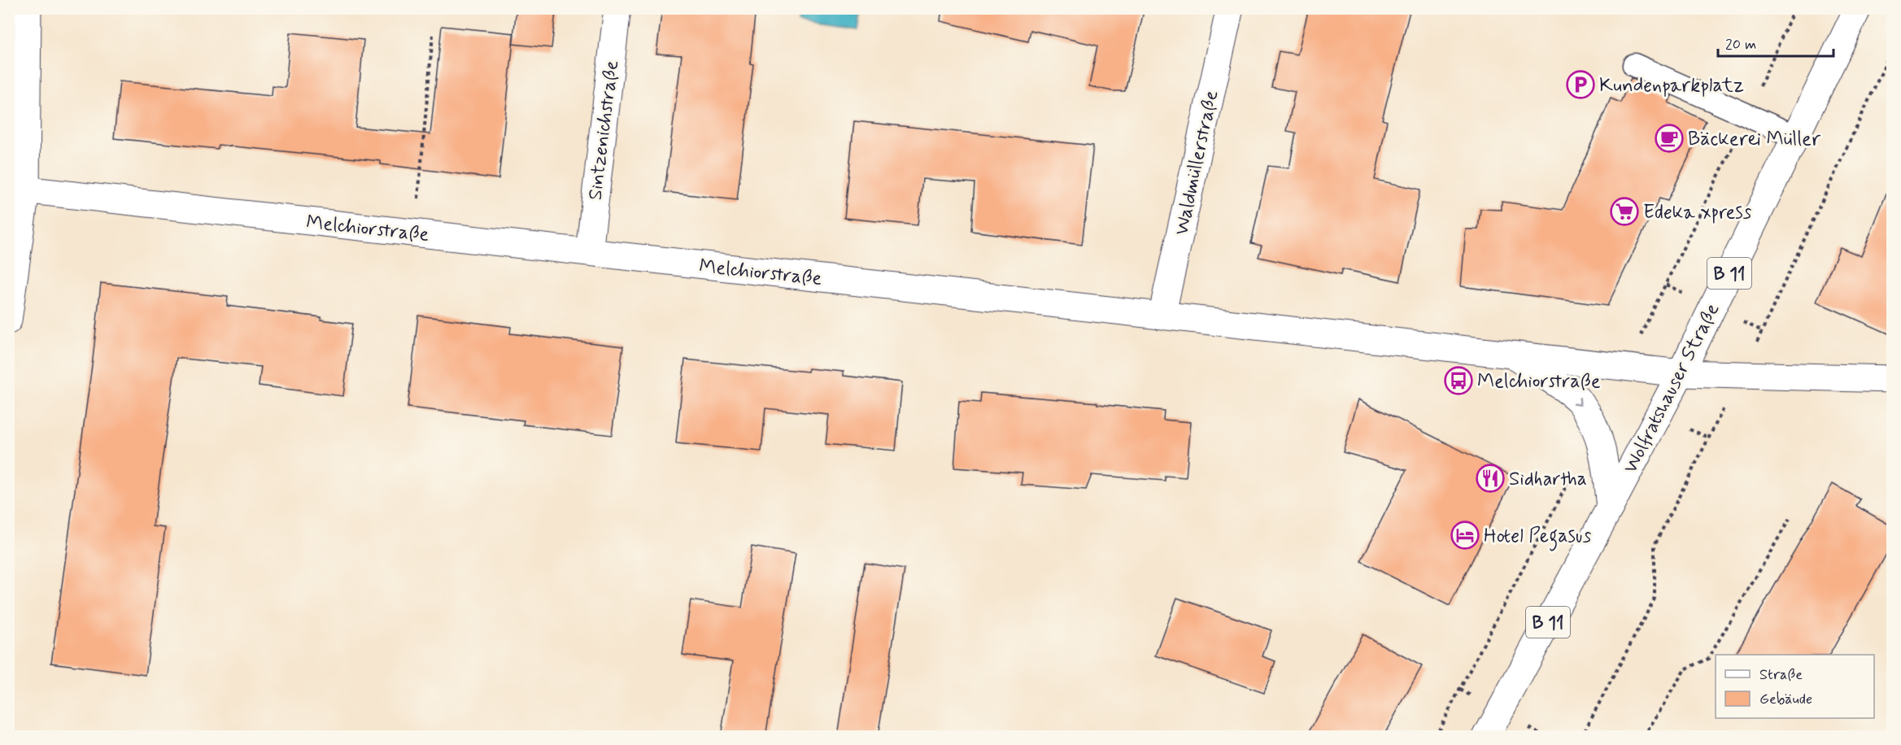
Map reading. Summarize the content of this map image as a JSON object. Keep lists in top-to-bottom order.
{
  "streets": {
    "street": [
      "Sintzenichstraße",
      "Waldmüllerstraße",
      "Melchiorstraße",
      "B 11",
      "Wolfratshauser Straße"
    ]
  },
  "crossings": [
    ["Sintzenichstraße", "Melchiorstraße"],
    ["Waldmüllerstraße", "Melchiorstraße"],
    ["Melchiorstraße", "Wolfratshauser Straße"]
  ],
  "places": {
    "parking": ["Kundenparkplatz"],
    "cafe": ["Bäckerei Müller"],
    "supermarket": ["Edeka xpress"],
    "bus stop": ["Melchiorstraße"],
    "restaurant": ["Sidhartha"],
    "hotel": ["Hotel Pegasus"]
  },
  "legend": ["Straße", "Gebäude"],
  "scale_bar": "20 m"
}
